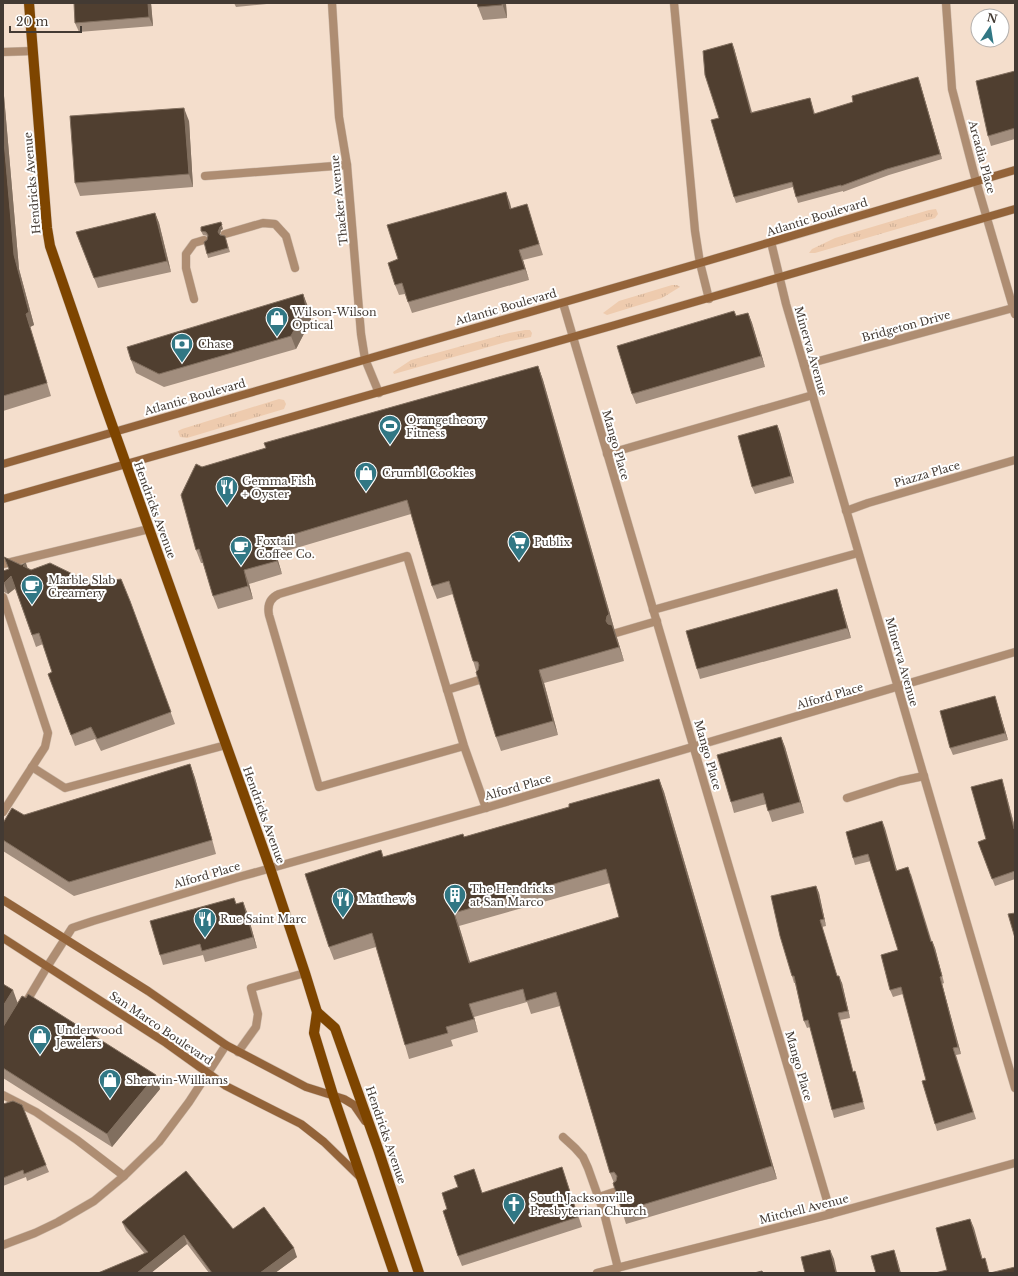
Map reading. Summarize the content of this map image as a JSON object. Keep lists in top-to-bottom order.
{
  "streets": {
    "main road": ["Hendricks Avenue", "Atlantic Boulevard", "San Marco Boulevard"],
    "street": [
      "Arcadia Place",
      "Thacker Avenue",
      "Bridgeton Drive",
      "Minerva Avenue",
      "Mango Place",
      "Piazza Place",
      "Alford Place",
      "Mitchell Avenue"
    ]
  },
  "crossings": [
    ["Arcadia Place", "Atlantic Boulevard"],
    ["Arcadia Place", "Bridgeton Drive"],
    ["Hendricks Avenue", "Atlantic Boulevard"],
    ["Hendricks Avenue", "Alford Place"],
    ["Hendricks Avenue", "San Marco Boulevard"],
    ["Thacker Avenue", "Atlantic Boulevard"],
    ["Atlantic Boulevard", "Minerva Avenue"],
    ["Atlantic Boulevard", "Mango Place"],
    ["Bridgeton Drive", "Minerva Avenue"],
    ["Minerva Avenue", "Piazza Place"],
    ["Minerva Avenue", "Alford Place"],
    ["Mango Place", "Alford Place"],
    ["Mango Place", "Mitchell Avenue"],
    ["Alford Place", "San Marco Boulevard"]
  ],
  "places": {
    "shop": [
      "Wilson-Wilson Optical",
      "Crumbl Cookies",
      "Underwood Jewelers",
      "Sherwin-Williams"
    ],
    "bank": ["Chase"],
    "sports": ["Orangetheory Fitness"],
    "restaurant": ["Gemma Fish + Oyster", "Matthew's", "Rue Saint Marc"],
    "supermarket": ["Publix"],
    "cafe": ["Foxtail Coffee Co.", "Marble Slab Creamery"],
    "building": ["The Hendricks at San Marco"],
    "church": ["South Jacksonville Presbyterian Church"]
  },
  "scale_bar": "20 m",
  "north": "top"
}
